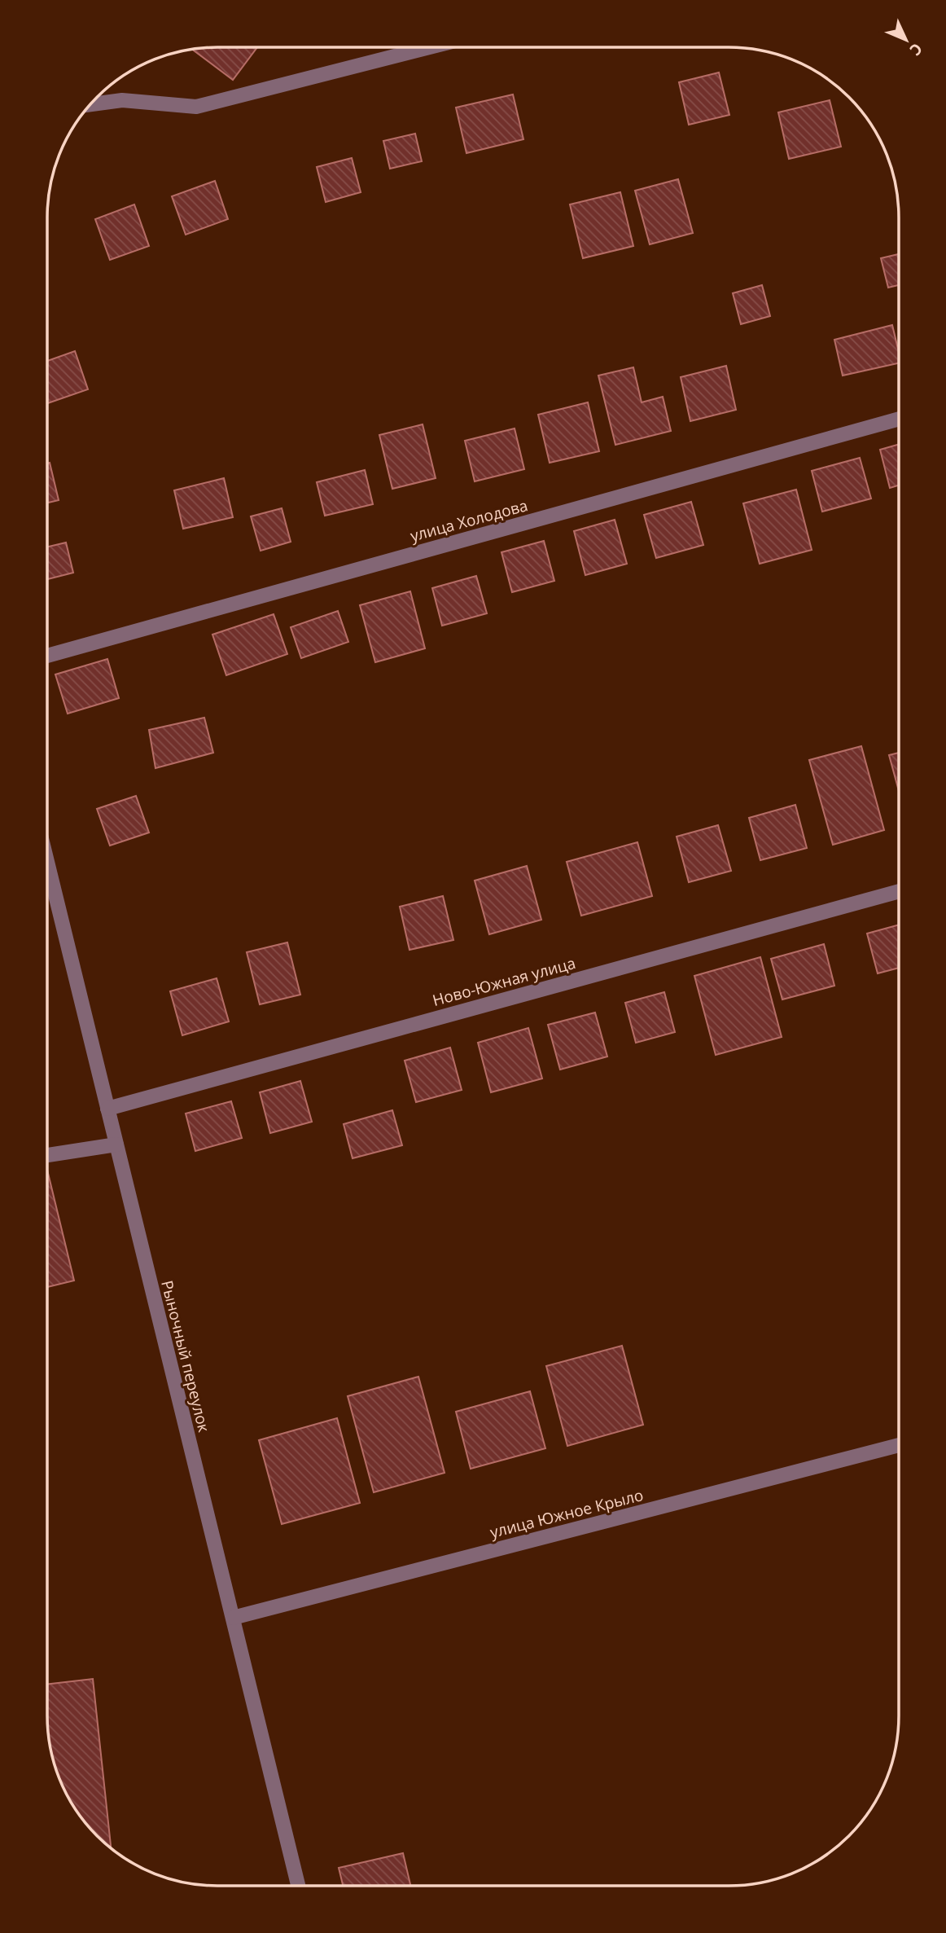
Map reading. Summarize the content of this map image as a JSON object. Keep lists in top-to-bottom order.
{
  "streets": {
    "street": [
      "улица Холодова",
      "Ново-Южная улица",
      "Рыночный переулок",
      "улица Южное Крыло"
    ]
  },
  "crossings": [
    ["Ново-Южная улица", "Рыночный переулок"],
    ["Рыночный переулок", "улица Южное Крыло"]
  ],
  "north": "bottom right"
}
